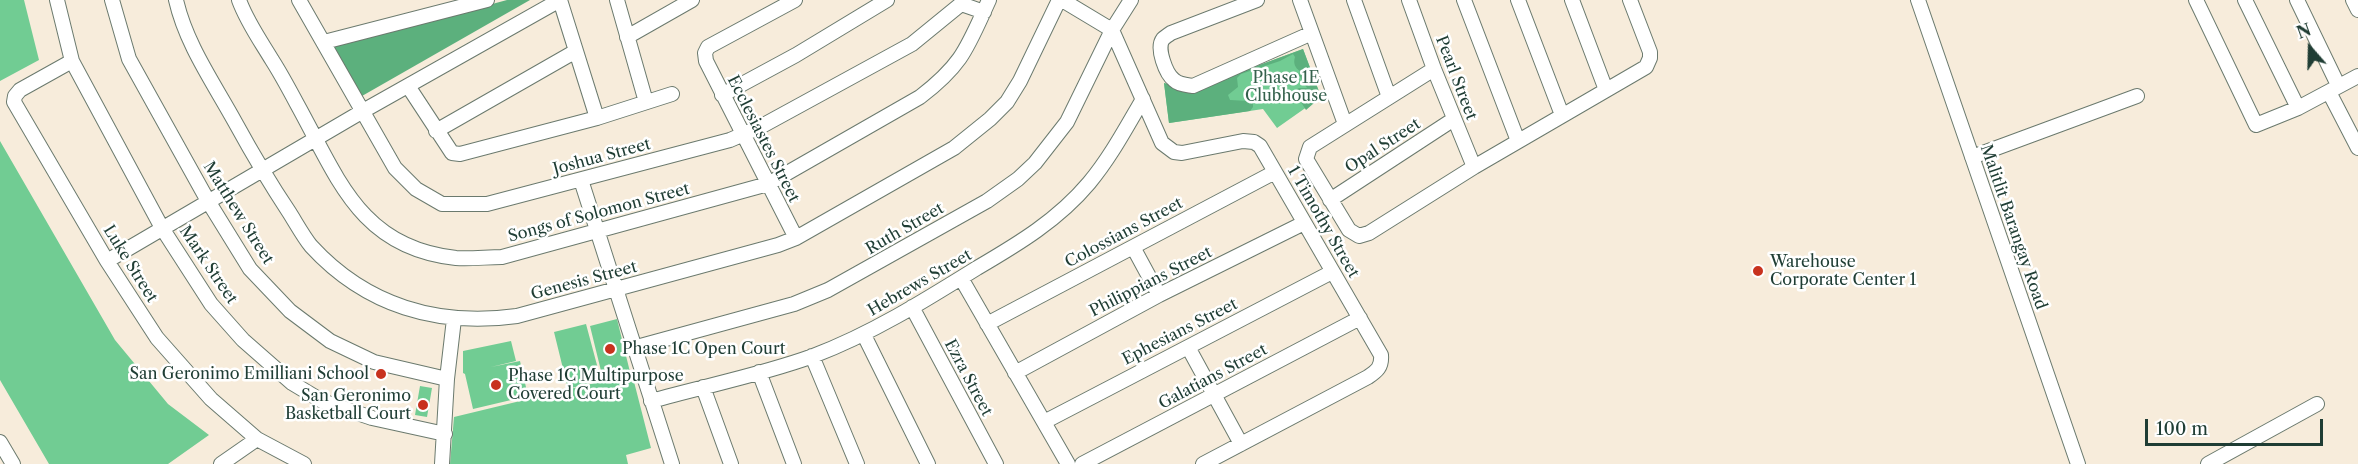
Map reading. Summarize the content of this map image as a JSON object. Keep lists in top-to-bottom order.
{
  "streets": {
    "street": [
      "Pearl Street",
      "Ecclesiastes Street",
      "Opal Street",
      "Joshua Street",
      "Matthew Street",
      "Songs of Solomon Street",
      "1 Timothy Street",
      "Malitlit Barangay Road",
      "Ruth Street",
      "Colossians Street",
      "Luke Street",
      "Mark Street",
      "Genesis Street",
      "Philippians Street",
      "Hebrews Street",
      "Ephesians Street",
      "Galatians Street",
      "Ezra Street"
    ]
  },
  "crossings": [
    ["Pearl Street", "Opal Street"],
    ["Ecclesiastes Street", "Joshua Street"],
    ["Ecclesiastes Street", "Songs of Solomon Street"],
    ["Ecclesiastes Street", "Genesis Street"],
    ["Joshua Street", "Songs of Solomon Street"],
    ["1 Timothy Street", "Ruth Street"],
    ["1 Timothy Street", "Colossians Street"],
    ["1 Timothy Street", "Philippians Street"],
    ["1 Timothy Street", "Hebrews Street"],
    ["1 Timothy Street", "Ephesians Street"],
    ["1 Timothy Street", "Galatians Street"],
    ["Luke Street", "Mark Street"],
    ["Hebrews Street", "Ezra Street"]
  ],
  "parks": ["Phase 1E Clubhouse"],
  "places": [
    "Warehouse Corporate Center 1",
    "Phase 1C Open Court",
    "San Geronimo Emilliani School",
    "Phase 1C Multipurpose Covered Court",
    "San Geronimo Basketball Court"
  ],
  "scale_bar": "100 m",
  "north": "top"
}
